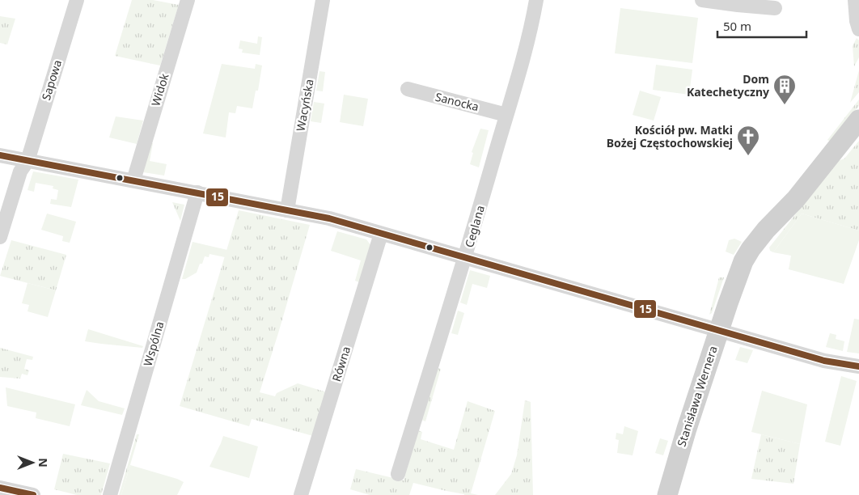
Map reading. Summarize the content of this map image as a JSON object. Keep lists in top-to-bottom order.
{
  "streets": {
    "street": [
      "Sapowa",
      "Widok",
      "Sanocka",
      "Wacyńska",
      "Ceglana",
      "Wspólna",
      "Równa",
      "Stanisława Wernera"
    ]
  },
  "crossings": [
    ["Sanocka", "Ceglana"]
  ],
  "places": {
    "building": ["Dom Katechetyczny"],
    "church": ["Kościół pw. Matki Bożej Częstochowskiej"]
  },
  "lines": ["transit line 15"],
  "scale_bar": "50 m",
  "north": "right"
}
